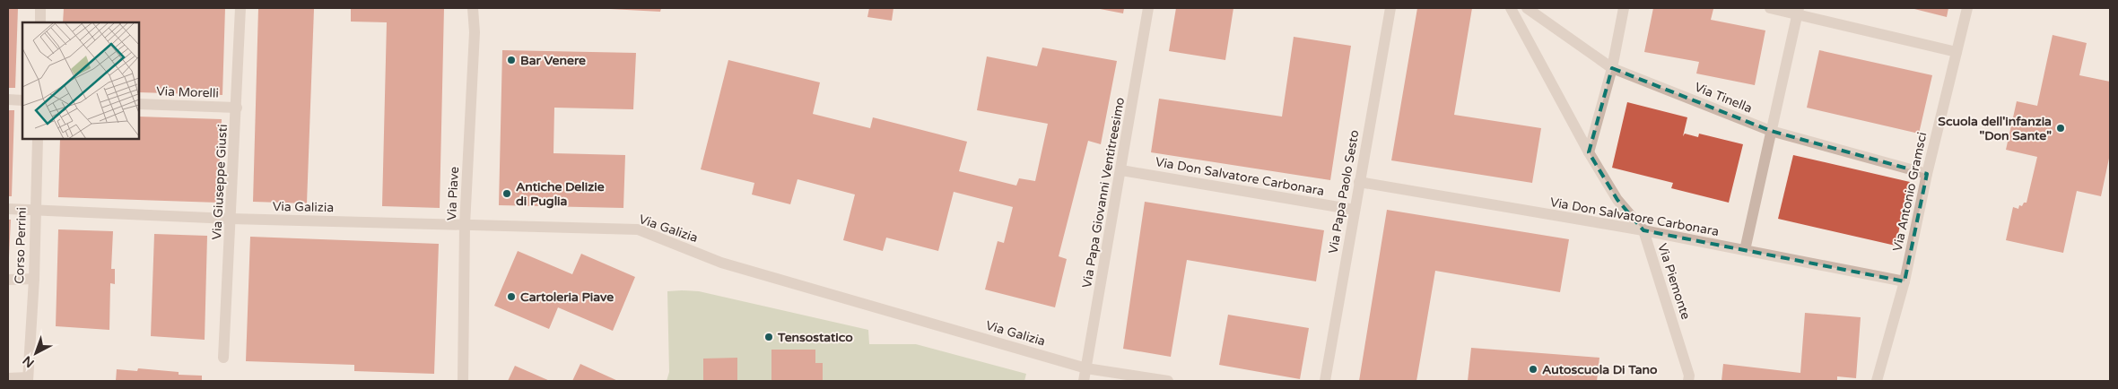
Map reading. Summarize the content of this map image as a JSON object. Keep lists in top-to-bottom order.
{
  "streets": {
    "street": [
      "Via Morelli",
      "Via Tinella",
      "Via Don Salvatore Carbonara",
      "Via Giuseppe Giusti",
      "Via Papa Paolo Sesto",
      "Via Antonio Gramsci",
      "Via Papa Giovanni Ventitreesimo",
      "Via Piave",
      "Via Galizia",
      "Corso Perrini",
      "Via Piemonte"
    ]
  },
  "crossings": [
    ["Via Morelli", "Via Giuseppe Giusti"],
    ["Via Tinella", "Via Antonio Gramsci"],
    ["Via Don Salvatore Carbonara", "Via Papa Paolo Sesto"],
    ["Via Don Salvatore Carbonara", "Via Antonio Gramsci"],
    ["Via Don Salvatore Carbonara", "Via Papa Giovanni Ventitreesimo"],
    ["Via Don Salvatore Carbonara", "Via Piemonte"],
    ["Via Giuseppe Giusti", "Via Galizia"],
    ["Via Papa Giovanni Ventitreesimo", "Via Galizia"],
    ["Via Piave", "Via Galizia"],
    ["Via Galizia", "Corso Perrini"]
  ],
  "places": [
    "Bar Venere",
    "Scuola dell'infanzia \"Don Sante\"",
    "Antiche Delizie di Puglia",
    "Cartoleria Piave",
    "Tensostatico",
    "Autoscuola Di Tano"
  ],
  "north": "bottom left"
}
